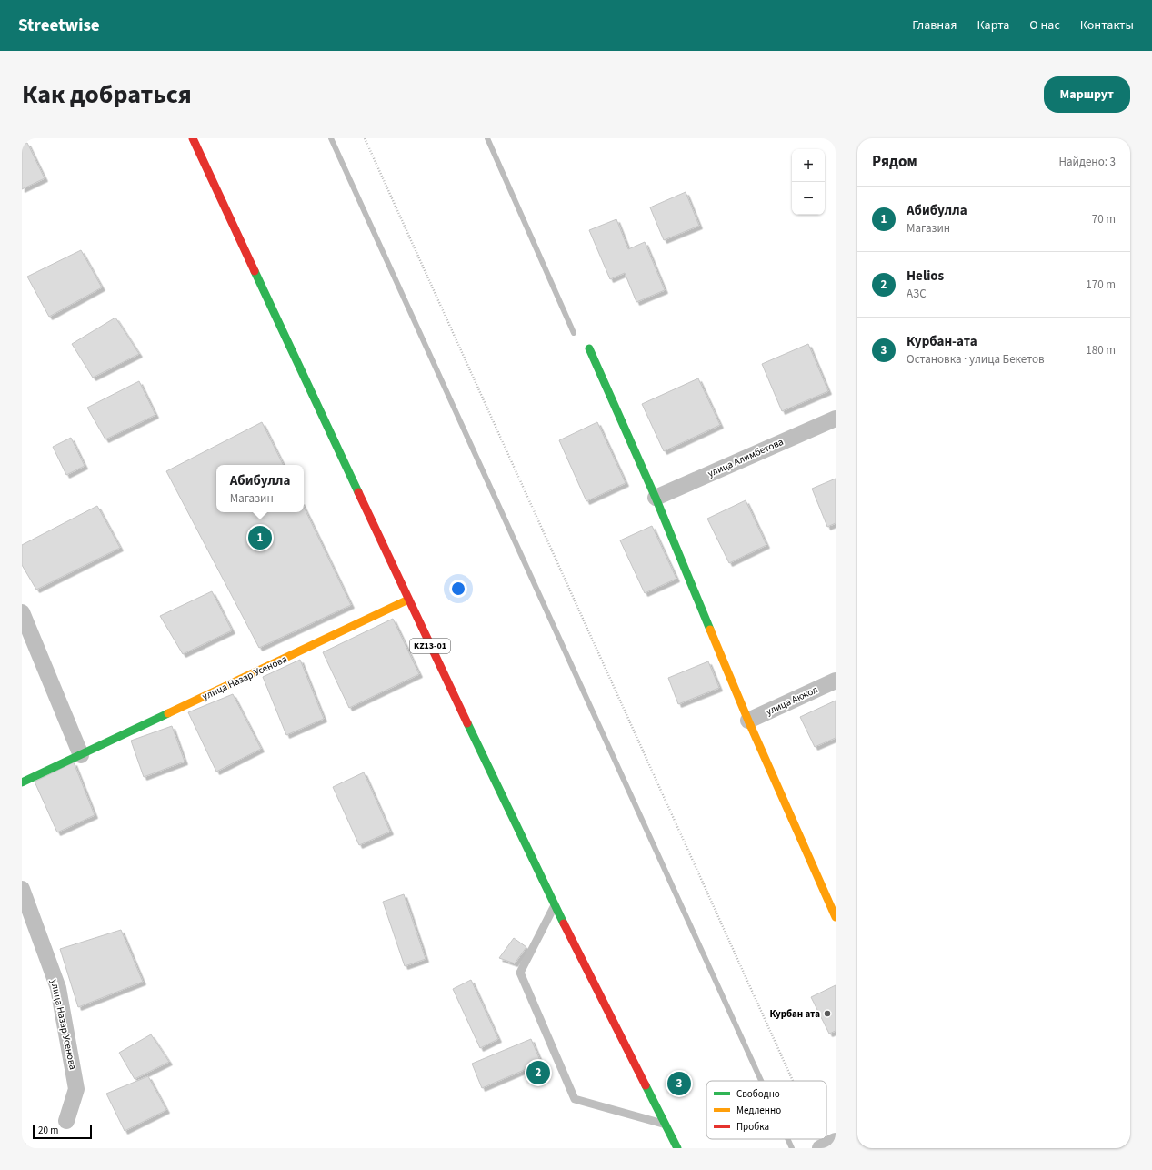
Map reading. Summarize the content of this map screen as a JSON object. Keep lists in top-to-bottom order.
{
  "streets": {
    "main road": ["KZ13-01", "улица Назар Усенова"],
    "street": ["улица Алимбетова", "улица Акжол"]
  },
  "crossings": [
    ["KZ13-01", "улица Назар Усенова"]
  ],
  "places": ["Курбан ата"],
  "legend": ["Свободно", "Медленно", "Пробка"],
  "scale_bar": "20 m",
  "page": {
    "header": "Streetwise",
    "nav": [
      "Главная",
      "Карта",
      "О нас",
      "Контакты"
    ],
    "title": "Как добраться",
    "buttons": "Маршрут",
    "heading": ["Рядом", "Найдено: 3"],
    "map_buttons": ["+", "−"],
    "list": [
      {
        "mark": "1",
        "name": "Абибулла",
        "note": "Магазин",
        "value": "70 m"
      },
      {
        "mark": "2",
        "name": "Helios",
        "note": "АЗС",
        "value": "170 m"
      },
      {
        "mark": "3",
        "name": "Курбан-ата",
        "note": "Остановка · улица Бекетов",
        "value": "180 m"
      }
    ],
    "popup": ["Абибулла", "Магазин"],
    "pins": ["1", "2", "3"],
    "scale": "20 m"
  }
}
